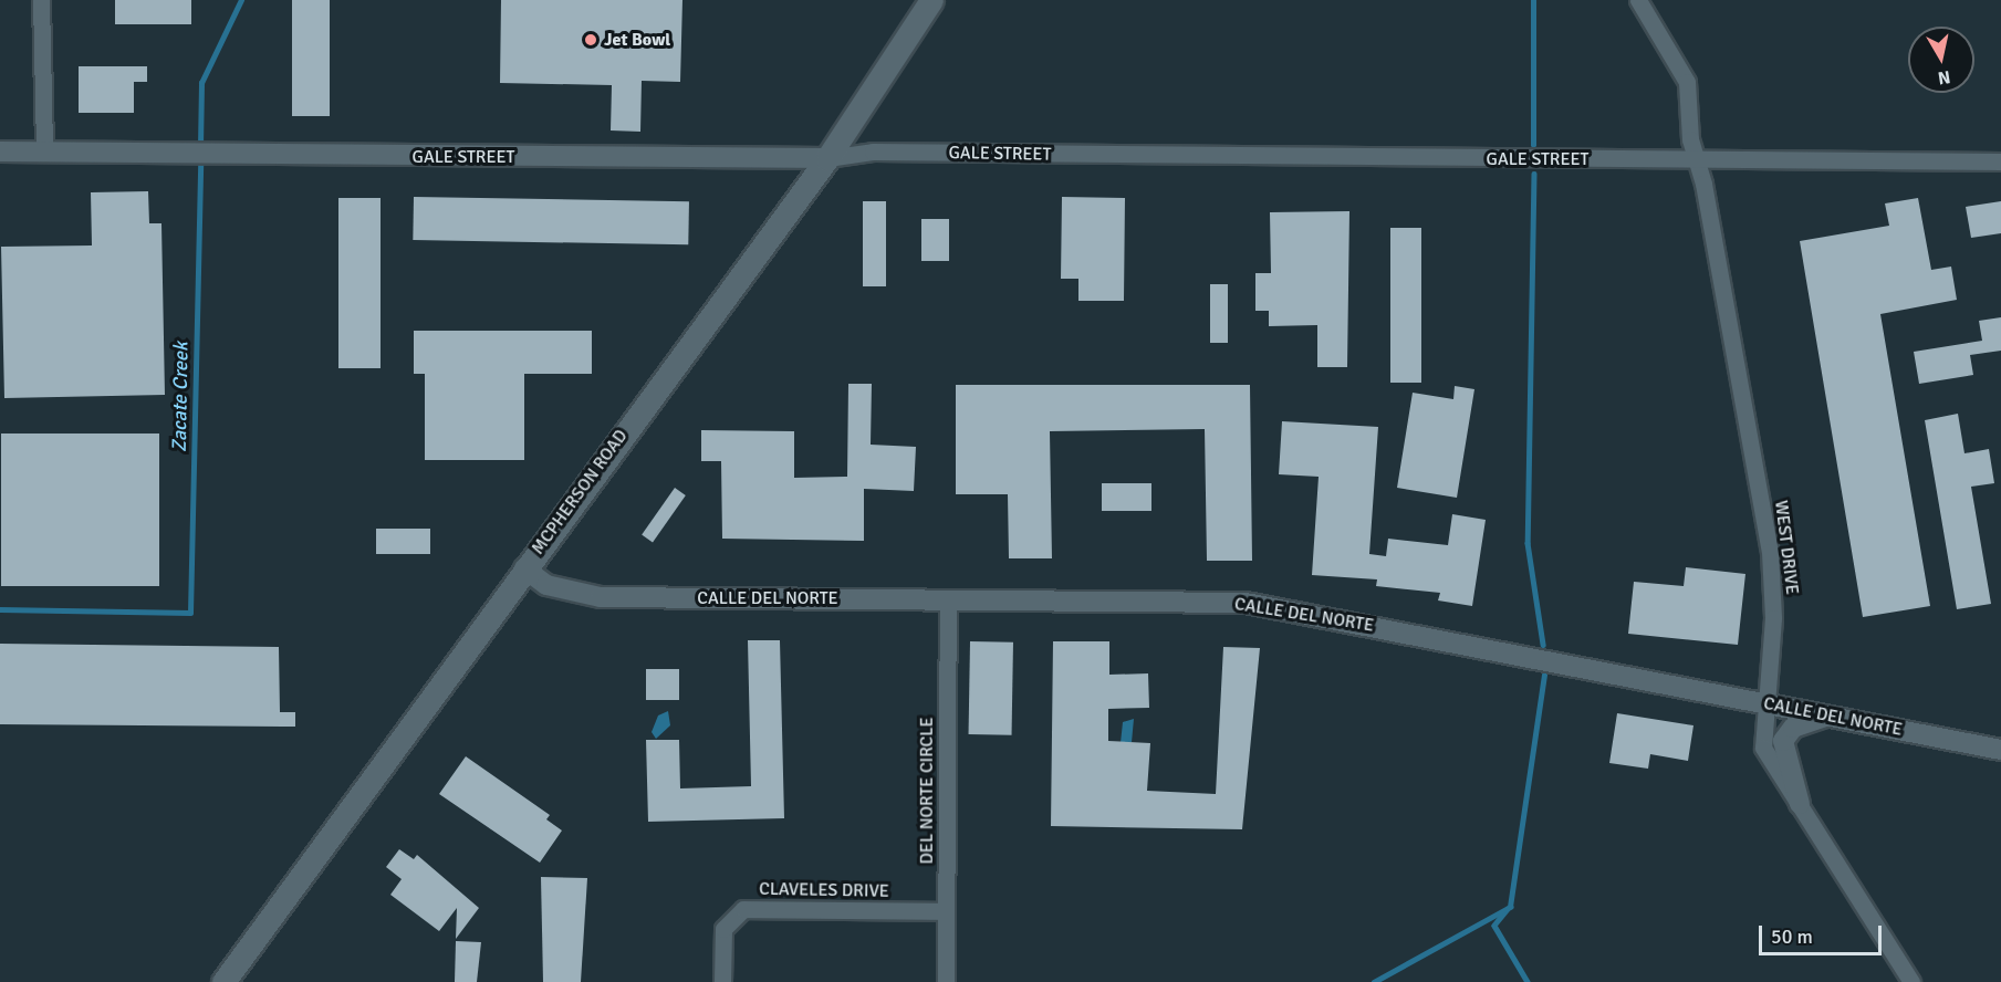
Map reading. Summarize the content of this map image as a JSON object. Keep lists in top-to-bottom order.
{
  "streets": {
    "main road": ["MCPHERSON ROAD"],
    "street": [
      "GALE STREET",
      "WEST DRIVE",
      "CALLE DEL NORTE",
      "DEL NORTE CIRCLE",
      "CLAVELES DRIVE"
    ]
  },
  "crossings": [
    ["GALE STREET", "MCPHERSON ROAD"],
    ["GALE STREET", "WEST DRIVE"],
    ["MCPHERSON ROAD", "CALLE DEL NORTE"],
    ["WEST DRIVE", "CALLE DEL NORTE"],
    ["CALLE DEL NORTE", "DEL NORTE CIRCLE"],
    ["DEL NORTE CIRCLE", "CLAVELES DRIVE"]
  ],
  "water": ["Zacate Creek"],
  "places": ["Jet Bowl"],
  "scale_bar": "50 m",
  "north": "bottom"
}
